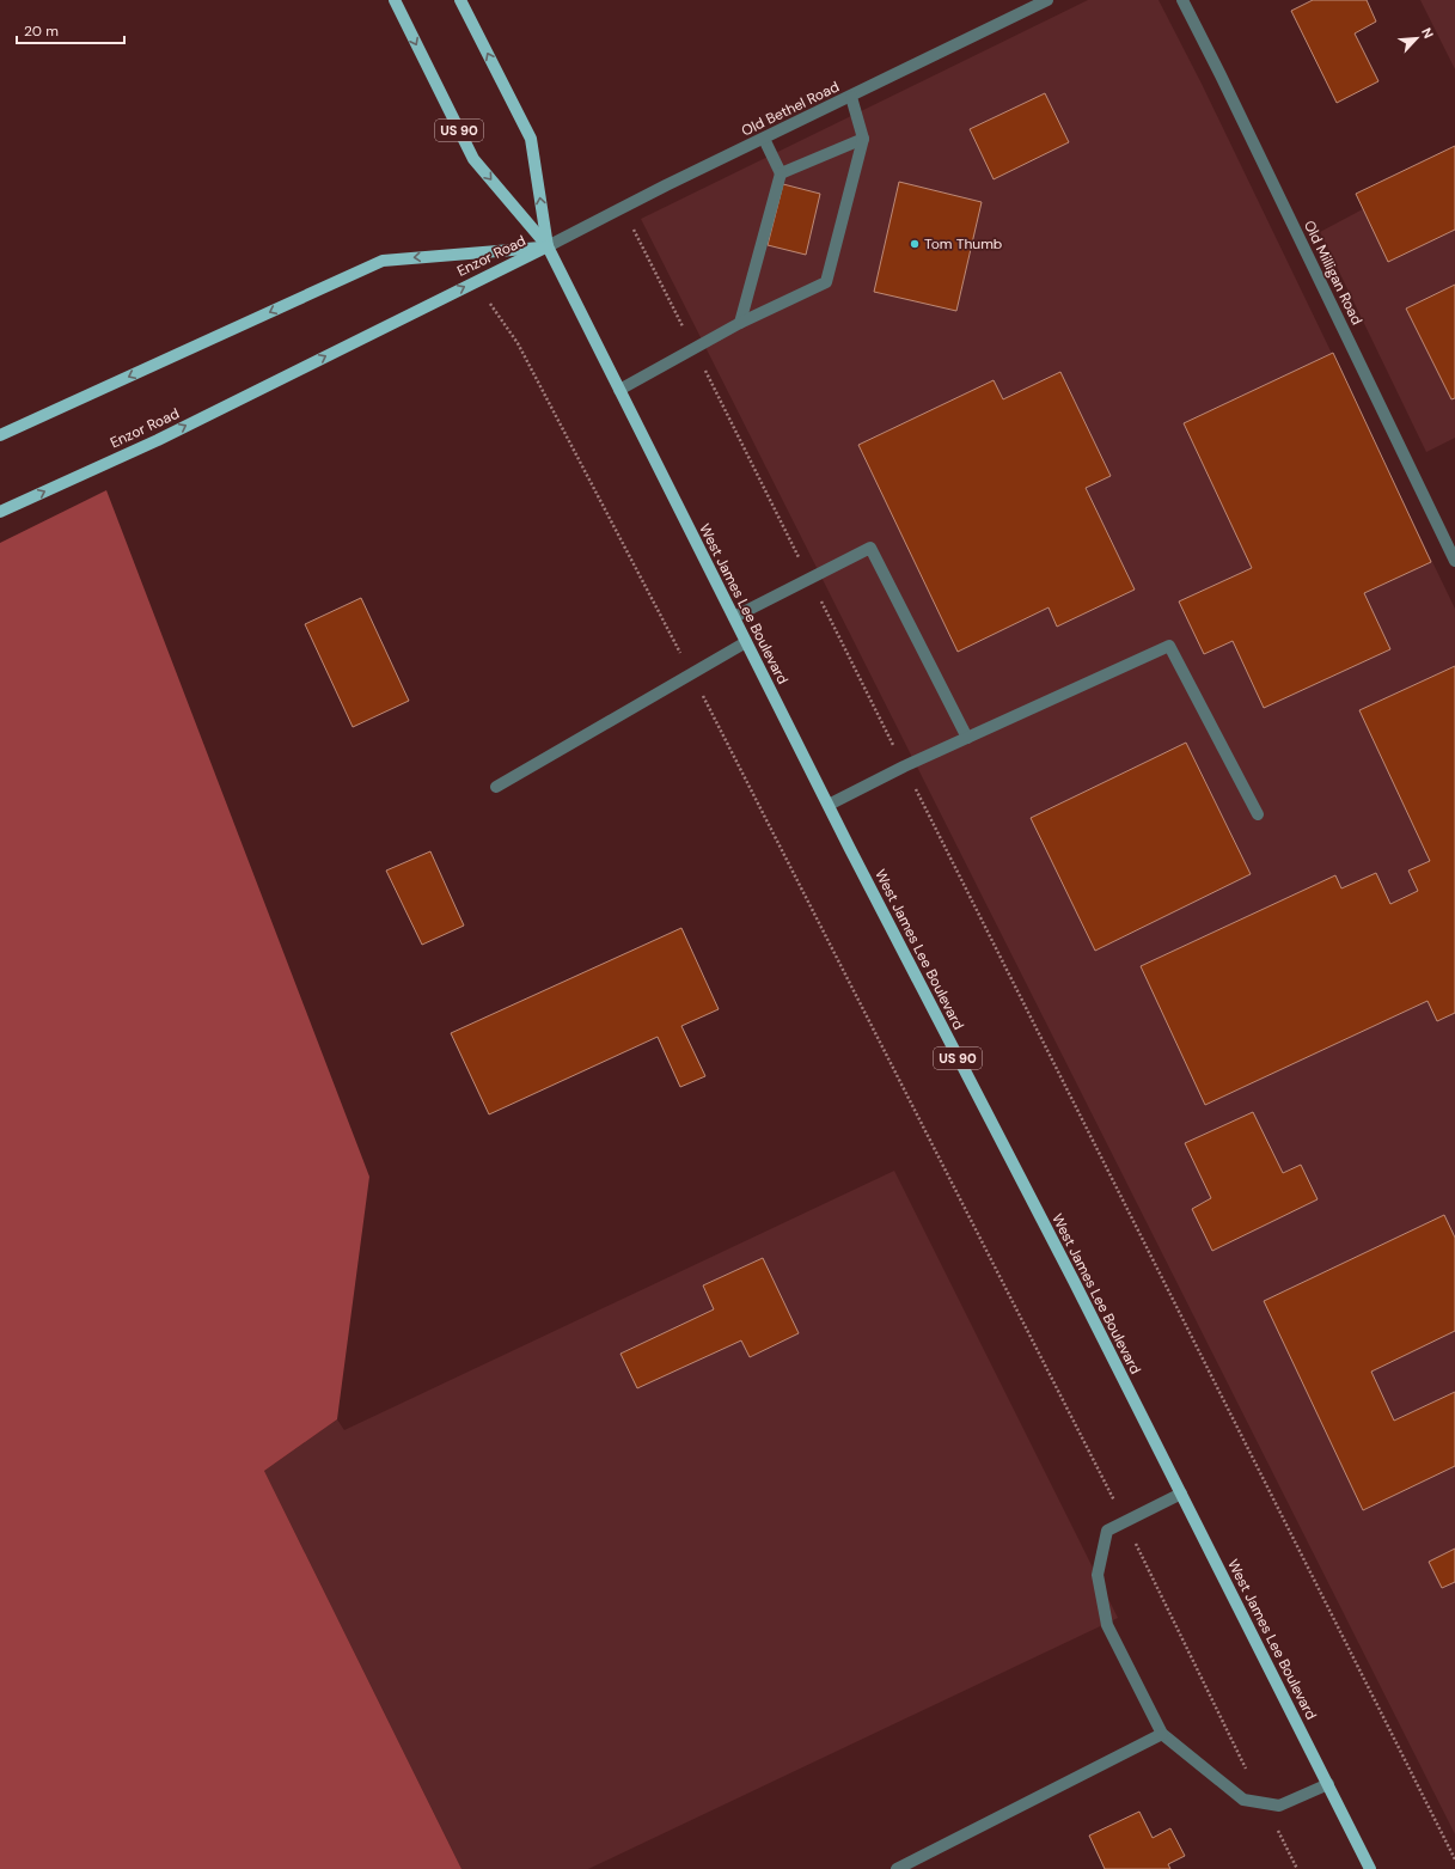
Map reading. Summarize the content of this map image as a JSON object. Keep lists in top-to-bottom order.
{
  "streets": {
    "main road": ["US 90", "Enzor Road", "West James Lee Boulevard"],
    "street": ["Old Bethel Road", "Old Milligan Road"]
  },
  "crossings": [
    ["Old Bethel Road", "Enzor Road"],
    ["Old Bethel Road", "West James Lee Boulevard"],
    ["Enzor Road", "West James Lee Boulevard"]
  ],
  "places": ["Tom Thumb"],
  "scale_bar": "20 m",
  "north": "top right"
}
